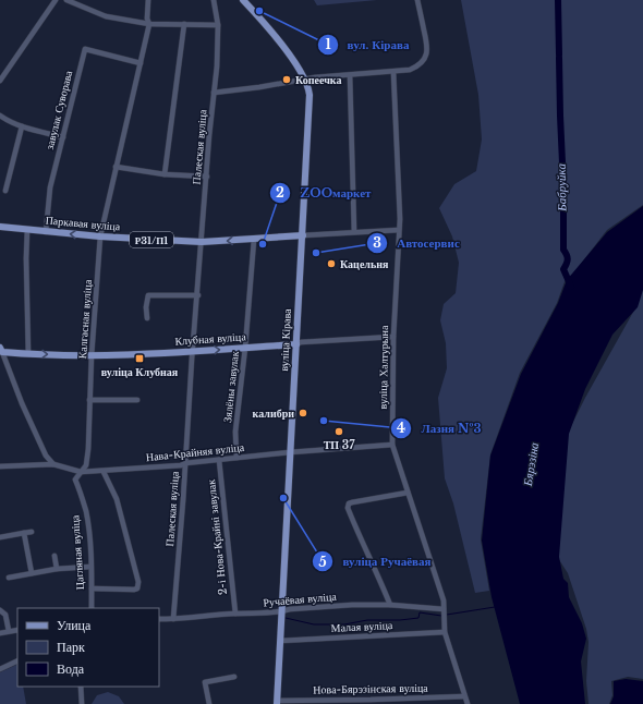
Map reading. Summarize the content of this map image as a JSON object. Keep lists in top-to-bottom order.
{
  "streets": {
    "main road": [
      "Паркавая вуліца",
      "Р31/П1",
      "Клубная вуліца",
      "вуліца Кірава"
    ],
    "street": [
      "завулак Суворава",
      "Палеская вуліца",
      "Калгасная вуліца",
      "вуліца Халтурына",
      "Зялёны завулак",
      "Нава-Крайняя вуліца",
      "2-і Нова-Крайні завулак",
      "Цагляная вуліца",
      "Ручаёвая вуліца",
      "Малая вуліца",
      "Нова-Бярэзінская вуліца"
    ]
  },
  "crossings": [
    ["завулак Суворава", "Паркавая вуліца"],
    ["завулак Суворава", "Калгасная вуліца"],
    ["Палеская вуліца", "Паркавая вуліца"],
    ["Палеская вуліца", "Клубная вуліца"],
    ["Палеская вуліца", "Нава-Крайняя вуліца"],
    ["Палеская вуліца", "Ручаёвая вуліца"],
    ["Паркавая вуліца", "Калгасная вуліца"],
    ["Паркавая вуліца", "вуліца Кірава"],
    ["Паркавая вуліца", "вуліца Халтурына"],
    ["Паркавая вуліца", "Зялёны завулак"],
    ["Калгасная вуліца", "Клубная вуліца"],
    ["Калгасная вуліца", "Нава-Крайняя вуліца"],
    ["Калгасная вуліца", "Цагляная вуліца"],
    ["Клубная вуліца", "вуліца Кірава"],
    ["Клубная вуліца", "вуліца Халтурына"],
    ["Клубная вуліца", "Зялёны завулак"],
    ["вуліца Кірава", "Нава-Крайняя вуліца"],
    ["вуліца Кірава", "Ручаёвая вуліца"],
    ["вуліца Кірава", "Малая вуліца"],
    ["вуліца Кірава", "Нова-Бярэзінская вуліца"],
    ["вуліца Халтурына", "Нава-Крайняя вуліца"],
    ["вуліца Халтурына", "Ручаёвая вуліца"],
    ["вуліца Халтурына", "Малая вуліца"],
    ["вуліца Халтурына", "Нова-Бярэзінская вуліца"],
    ["Зялёны завулак", "Нава-Крайняя вуліца"],
    ["Нава-Крайняя вуліца", "2-і Нова-Крайні завулак"],
    ["Нава-Крайняя вуліца", "Цагляная вуліца"],
    ["2-і Нова-Крайні завулак", "Ручаёвая вуліца"]
  ],
  "water": ["Бабруйка", "Бярэзіна"],
  "places": {
    "other": [
      "вул. Кірава",
      "Копеечка",
      "ZOOмаркет",
      "Автосервис",
      "Кацельня",
      "калибри",
      "Лазня №3",
      "ТП 37",
      "вуліца Ручаёвая"
    ],
    "transit": ["вуліца Клубная"]
  },
  "legend": ["Улица", "Парк", "Вода"]
}
